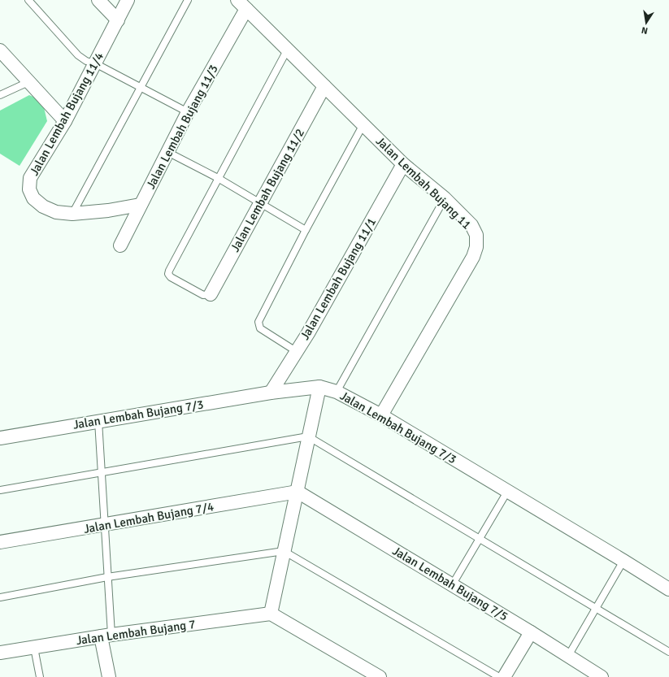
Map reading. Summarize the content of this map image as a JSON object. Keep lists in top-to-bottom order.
{
  "streets": {
    "street": [
      "Jalan Lembah Bujang 11/4",
      "Jalan Lembah Bujang 11/3",
      "Jalan Lembah Bujang 11",
      "Jalan Lembah Bujang 11/2",
      "Jalan Lembah Bujang 11/1",
      "Jalan Lembah Bujang 7/3",
      "Jalan Lembah Bujang 7/4",
      "Jalan Lembah Bujang 7/5",
      "Jalan Lembah Bujang 7"
    ]
  },
  "crossings": [
    ["Jalan Lembah Bujang 11/4", "Jalan Lembah Bujang 11/3"],
    ["Jalan Lembah Bujang 11/3", "Jalan Lembah Bujang 11"],
    ["Jalan Lembah Bujang 11", "Jalan Lembah Bujang 11/2"],
    ["Jalan Lembah Bujang 11", "Jalan Lembah Bujang 11/1"],
    ["Jalan Lembah Bujang 11", "Jalan Lembah Bujang 7/3"],
    ["Jalan Lembah Bujang 11/1", "Jalan Lembah Bujang 7/3"],
    ["Jalan Lembah Bujang 7/4", "Jalan Lembah Bujang 7/5"]
  ],
  "north": "bottom"
}
